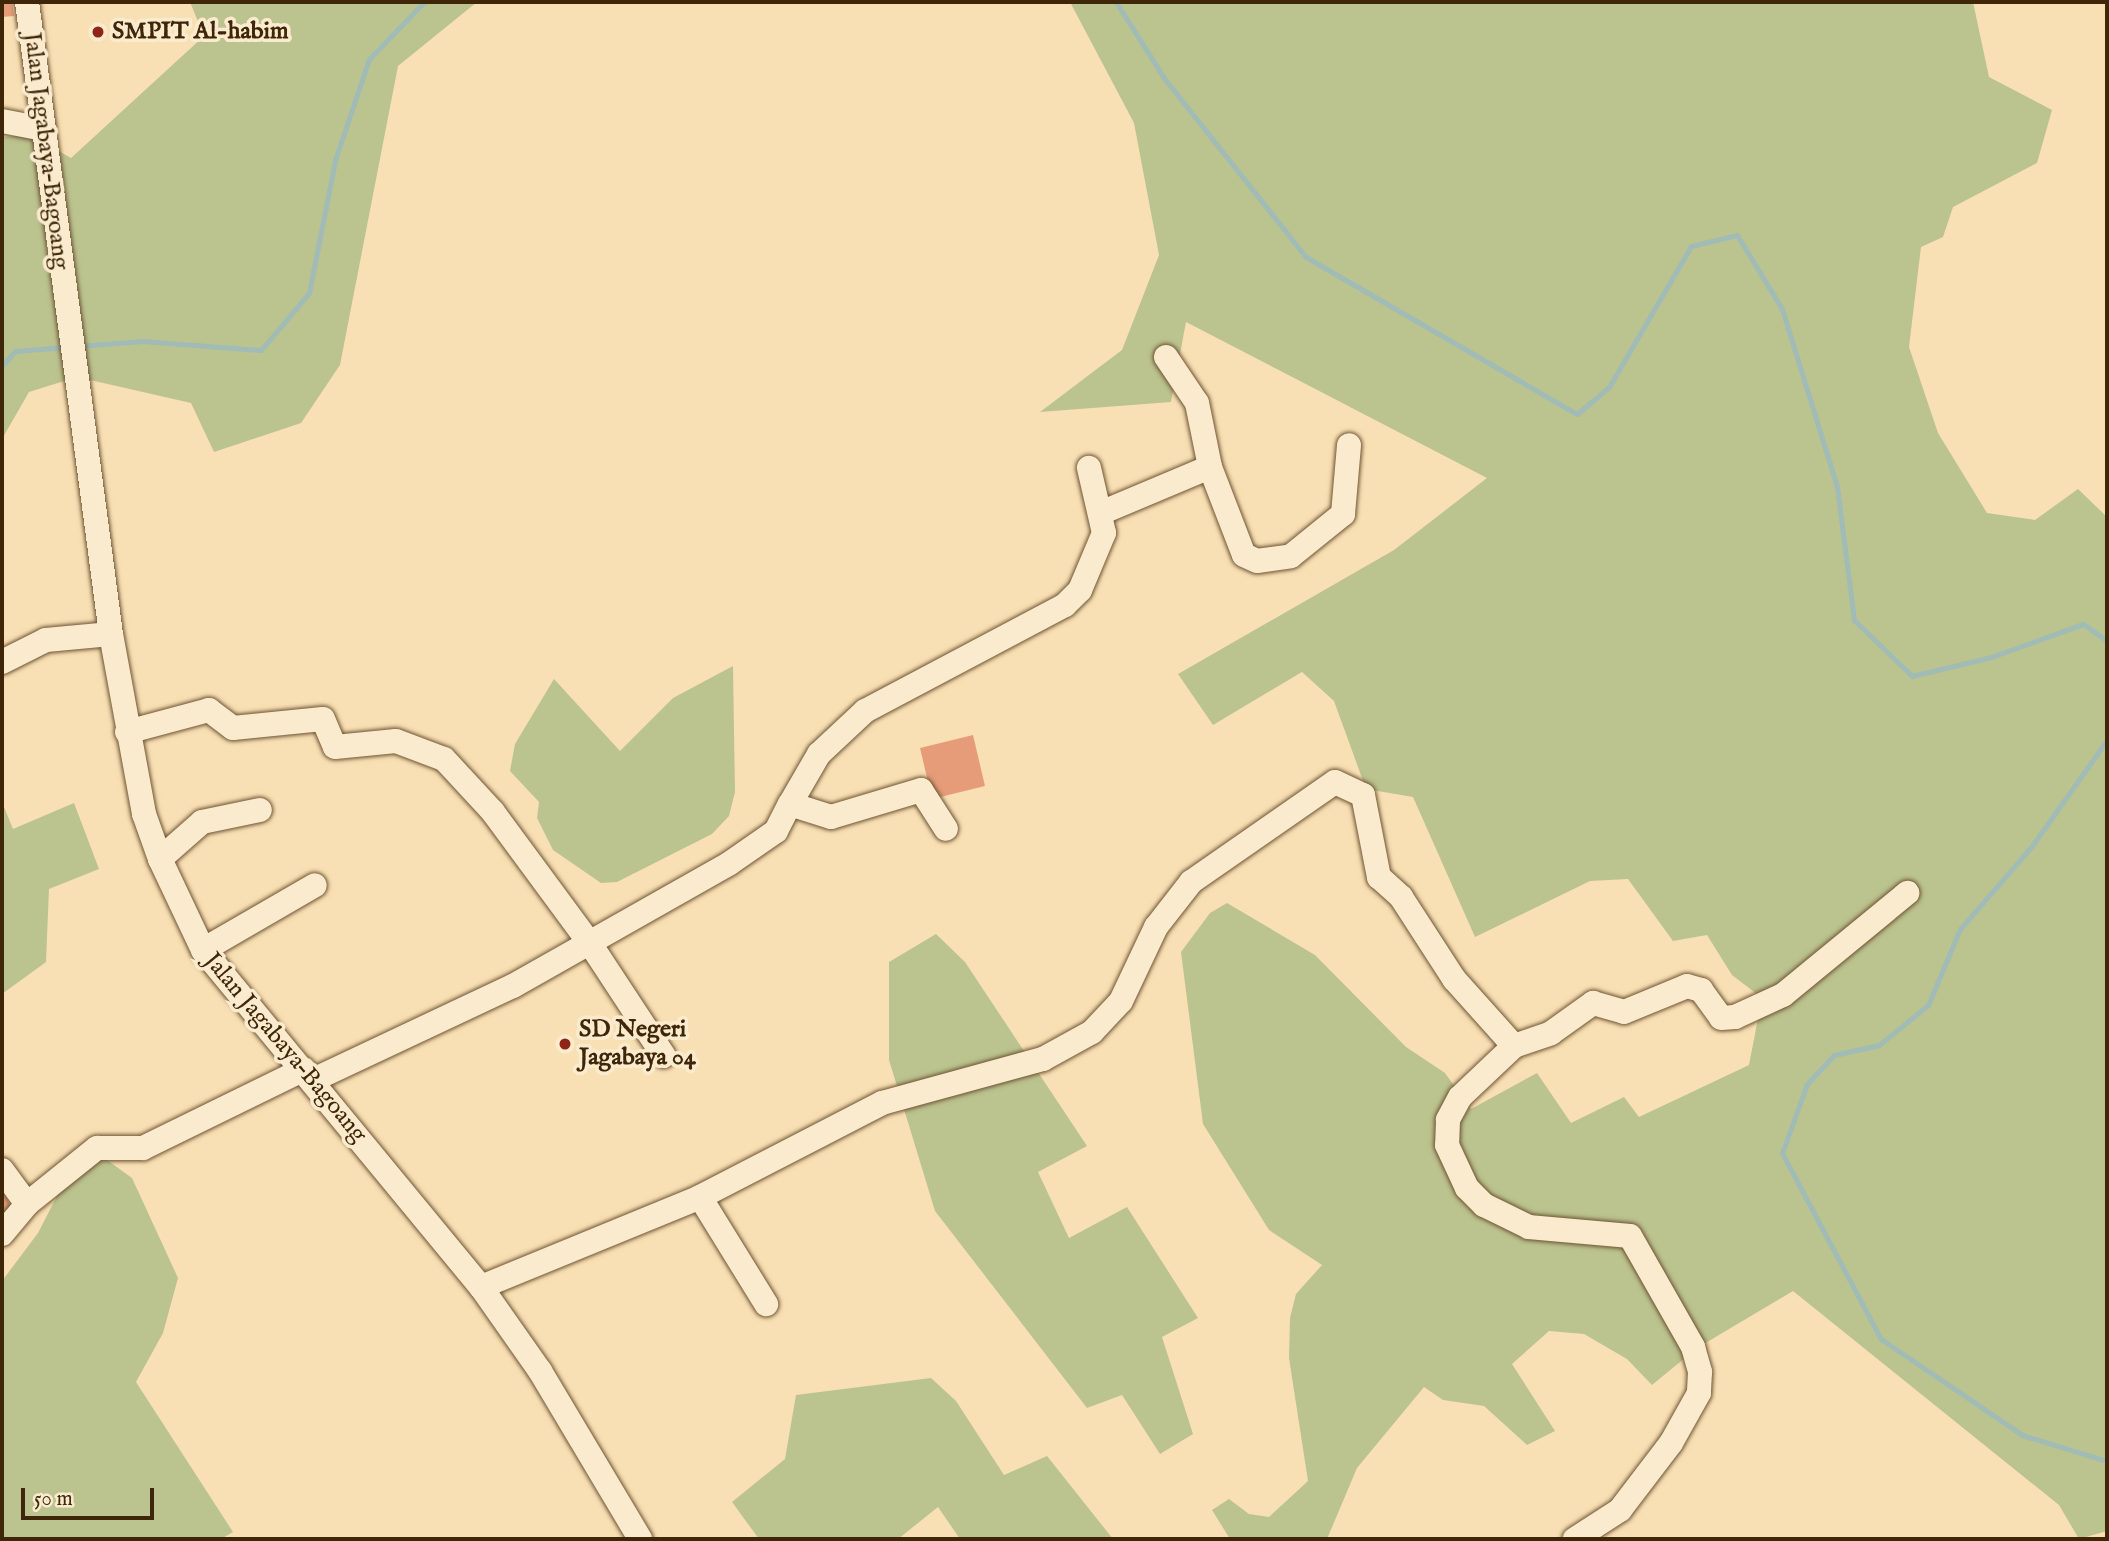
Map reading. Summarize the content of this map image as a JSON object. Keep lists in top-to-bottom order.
{
  "streets": {
    "street": ["Jalan Jagabaya–Bagoang"]
  },
  "places": ["SMPIT Al-habim", "SD Negeri Jagabaya 04"],
  "scale_bar": "50 m"
}
